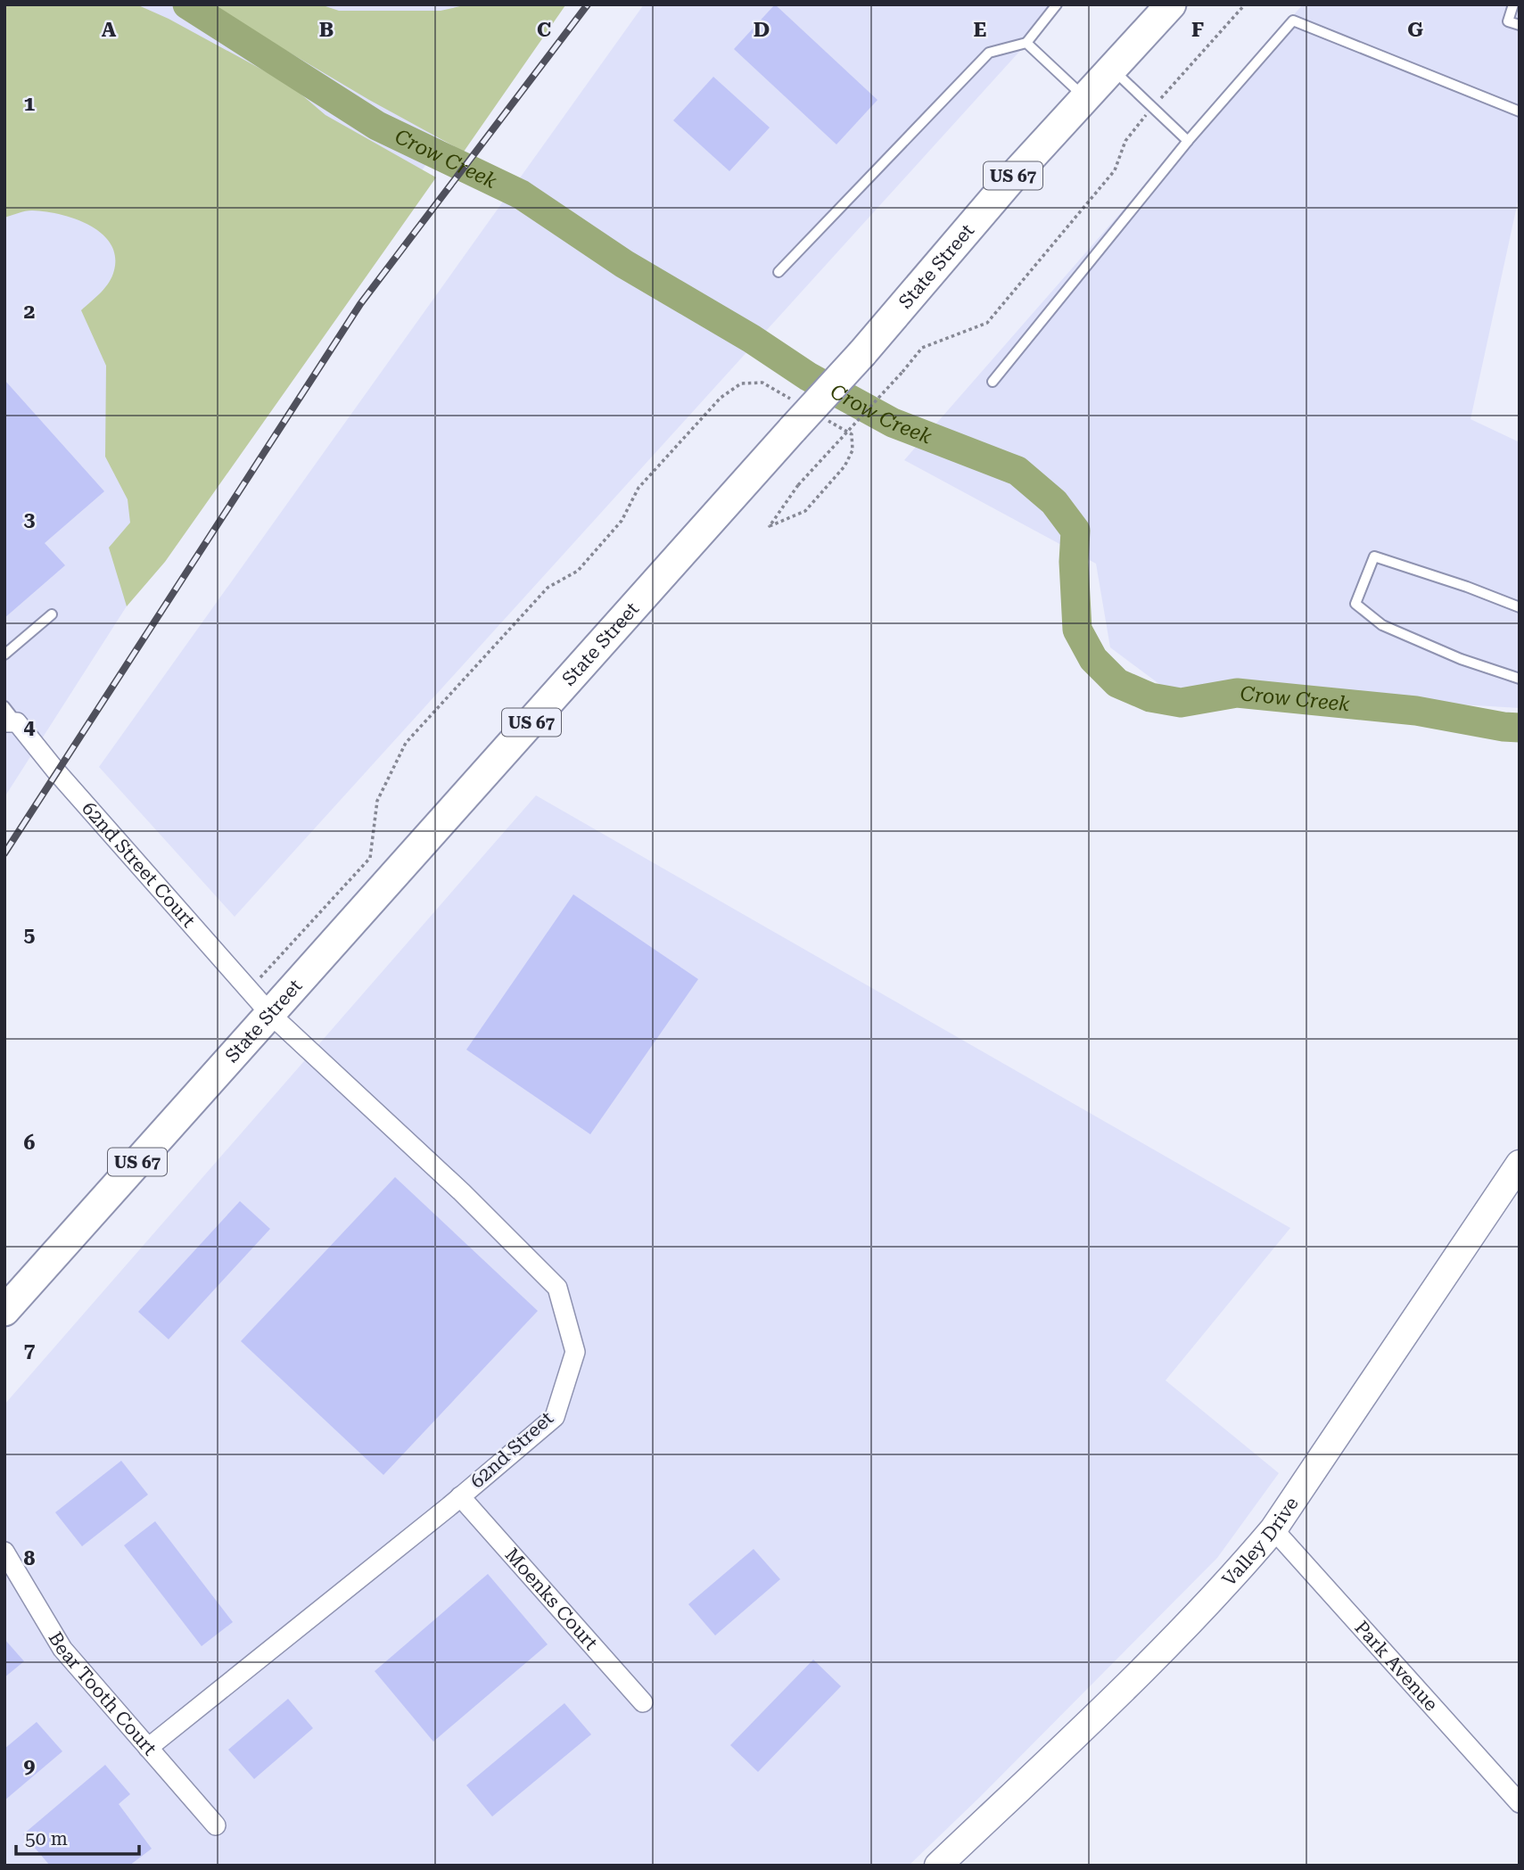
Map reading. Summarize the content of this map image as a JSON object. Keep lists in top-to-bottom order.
{
  "streets": {
    "main road": ["US 67", "State Street"],
    "street": [
      "62nd Street Court",
      "62nd Street",
      "Valley Drive",
      "Moenks Court",
      "Park Avenue",
      "Bear Tooth Court"
    ]
  },
  "crossings": [
    ["State Street", "62nd Street Court"],
    ["State Street", "62nd Street"],
    ["62nd Street Court", "62nd Street"],
    ["62nd Street", "Moenks Court"],
    ["62nd Street", "Bear Tooth Court"],
    ["Valley Drive", "Park Avenue"]
  ],
  "water": ["Crow Creek"],
  "scale_bar": "50 m",
  "grid": {
    "columns": [
      "A",
      "B",
      "C",
      "D",
      "E",
      "F",
      "G"
    ],
    "rows": [
      "1",
      "2",
      "3",
      "4",
      "5",
      "6",
      "7",
      "8",
      "9"
    ]
  }
}
